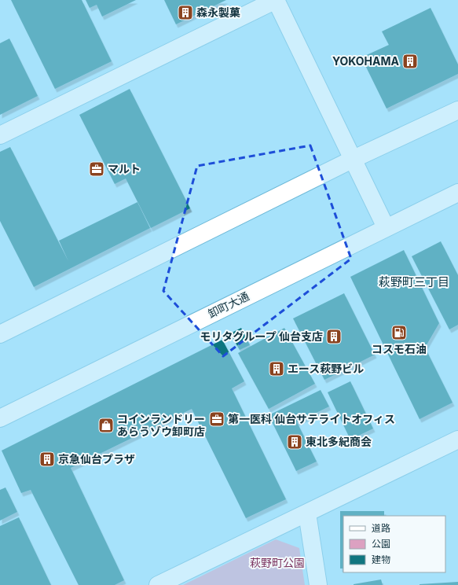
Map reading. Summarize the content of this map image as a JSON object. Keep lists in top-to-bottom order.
{
  "streets": {
    "street": ["卸町大通"]
  },
  "districts": ["萩野町三丁目"],
  "parks": ["萩野町公園"],
  "places": {
    "building": [
      "森永製菓",
      "YOKOHAMA",
      "モリタグループ 仙台支店",
      "エース萩野ビル",
      "東北多紀商会",
      "京急仙台プラザ"
    ],
    "office": ["マルト", "第一医科 仙台サテライトオフィス"],
    "fuel station": ["コスモ石油"],
    "shop": ["コインランドリー あらうゾウ卸町店"]
  },
  "legend": ["道路", "公園", "建物"]
}
